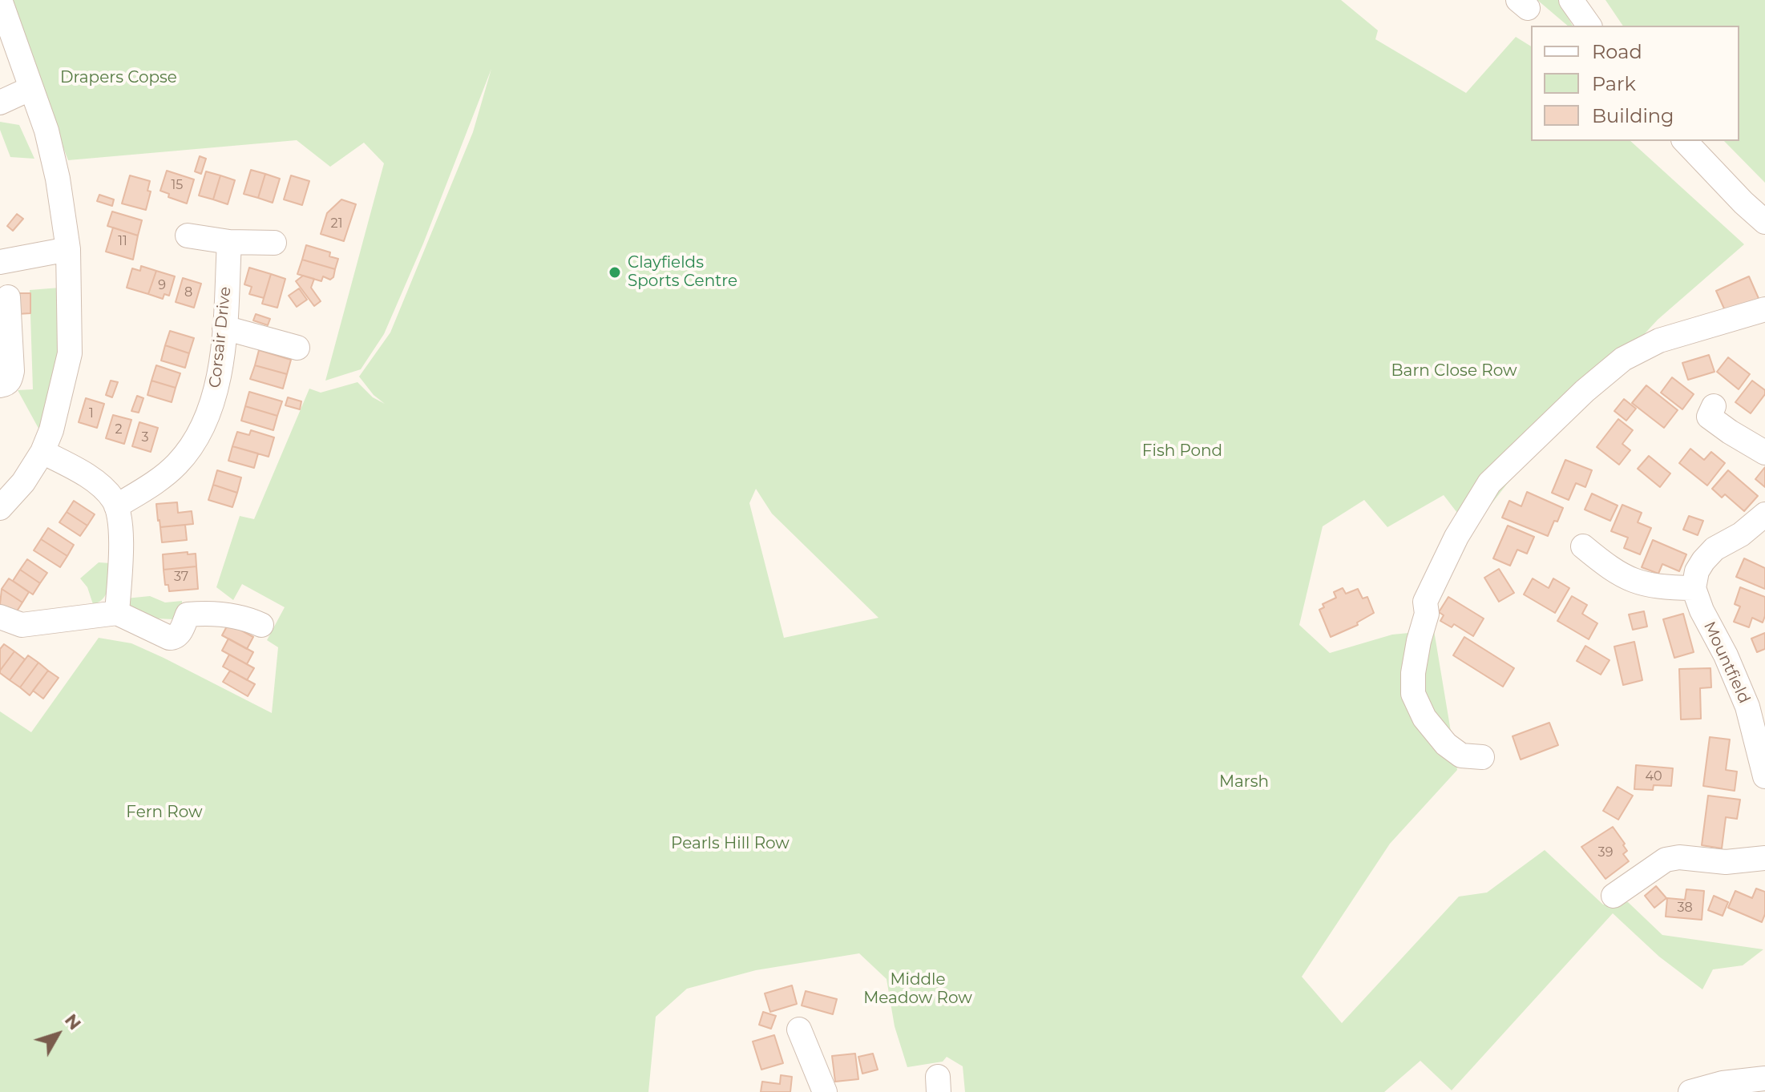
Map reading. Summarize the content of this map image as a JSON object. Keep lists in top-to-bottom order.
{
  "streets": {
    "street": ["Corsair Drive", "Mountfield"]
  },
  "parks": [
    "Drapers Copse",
    "Barn Close Row",
    "Fish Pond",
    "Marsh",
    "Fern Row",
    "Pearls Hill Row",
    "Middle Meadow Row"
  ],
  "places": ["Clayfields Sports Centre"],
  "house_numbers": [
    "15",
    "21",
    "11",
    "9",
    "8",
    "1",
    "2",
    "3",
    "37",
    "40",
    "39",
    "38"
  ],
  "legend": ["Road", "Park", "Building"],
  "north": "top right"
}
